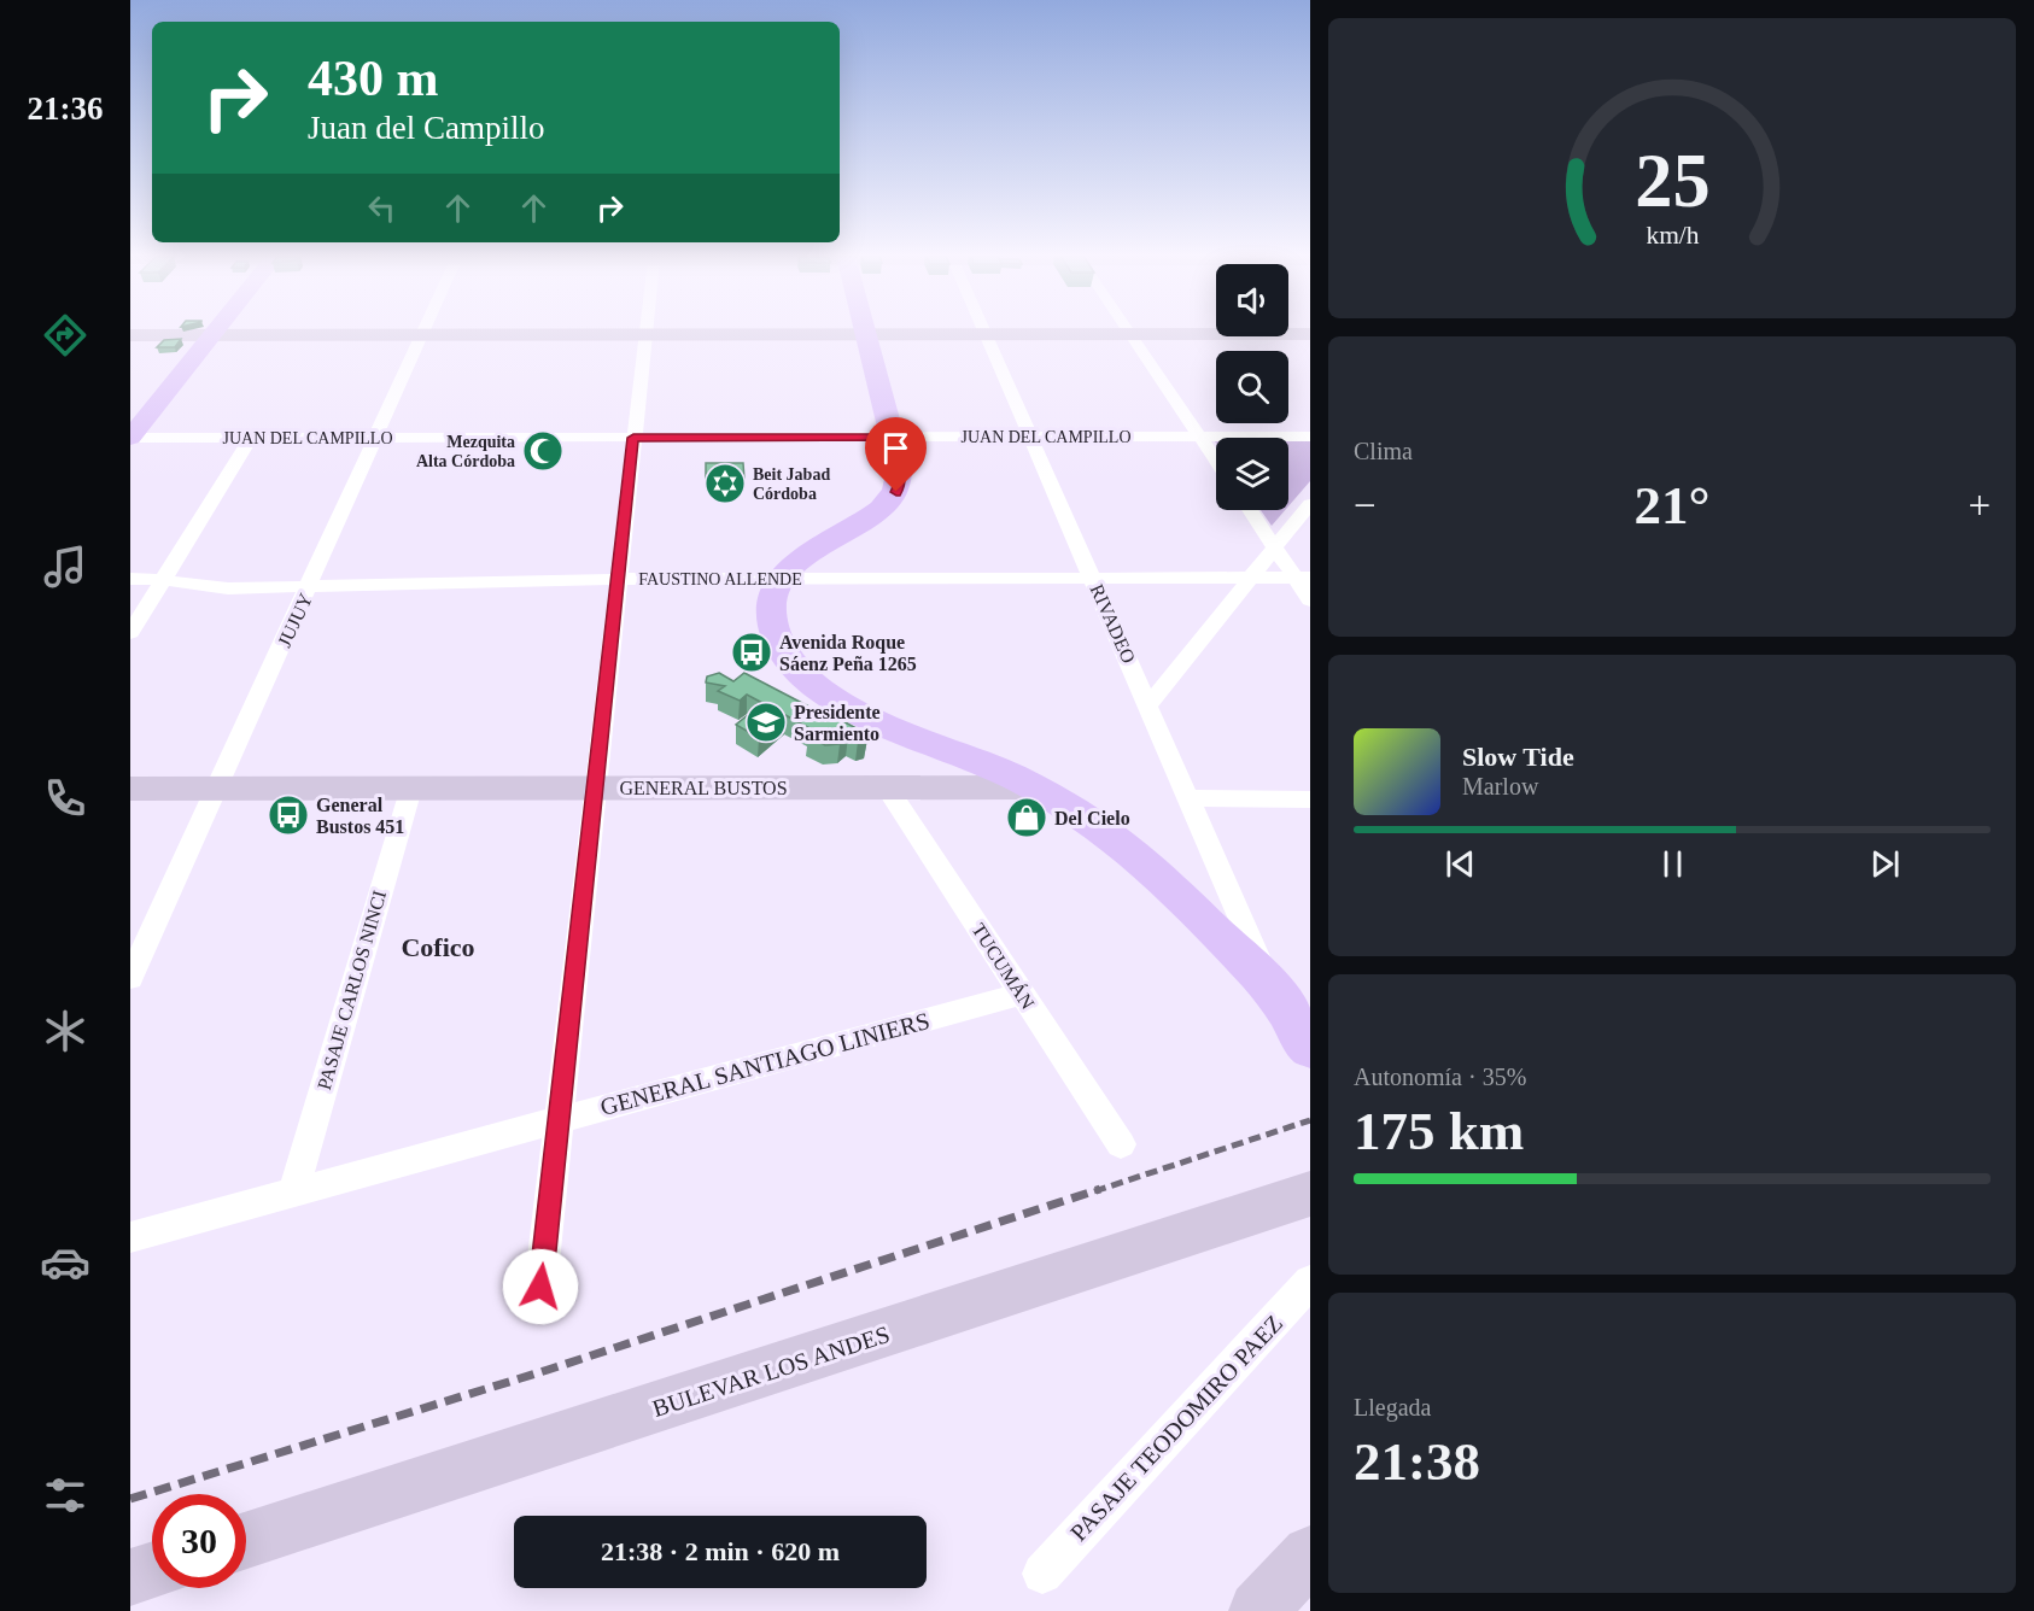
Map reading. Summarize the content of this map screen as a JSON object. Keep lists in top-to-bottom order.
{
  "streets": {
    "main road": ["GENERAL BUSTOS", "BULEVAR LOS ANDES"],
    "street": [
      "JUAN DEL CAMPILLO",
      "FAUSTINO ALLENDE",
      "JUJUY",
      "RIVADEO",
      "TUCUMÁN",
      "PASAJE CARLOS NINCI",
      "GENERAL SANTIAGO LINIERS",
      "PASAJE TEODOMIRO PAEZ"
    ]
  },
  "crossings": [
    ["JUAN DEL CAMPILLO", "JUJUY"],
    ["JUAN DEL CAMPILLO", "RIVADEO"],
    ["FAUSTINO ALLENDE", "JUJUY"],
    ["FAUSTINO ALLENDE", "RIVADEO"],
    ["JUJUY", "GENERAL BUSTOS"],
    ["GENERAL BUSTOS", "TUCUMÁN"],
    ["GENERAL BUSTOS", "PASAJE CARLOS NINCI"],
    ["TUCUMÁN", "GENERAL SANTIAGO LINIERS"],
    ["PASAJE CARLOS NINCI", "GENERAL SANTIAGO LINIERS"]
  ],
  "districts": ["Cofico"],
  "places": {
    "mosque": ["Mezquita Alta Córdoba"],
    "synagogue": ["Beit Jabad Córdoba"],
    "bus stop": ["Avenida Roque Sáenz Peña 1265", "General Bustos 451"],
    "school or university": ["Presidente Sarmiento"],
    "shop": ["Del Cielo"]
  },
  "page": {
    "tabs": "21:36",
    "turn": ["430 m", "Juan del Campillo"],
    "tile": [
      "Clima",
      ["Autonomía · 35%", "175 km"],
      ["Llegada", "21:38"]
    ],
    "heat": ["−", "21°", "+"],
    "song": ["Slow Tide", "Marlow"],
    "limit": "30",
    "trip": "21:38 · 2 min · 620 m",
    "gauge": ["25", "km/h"]
  }
}
